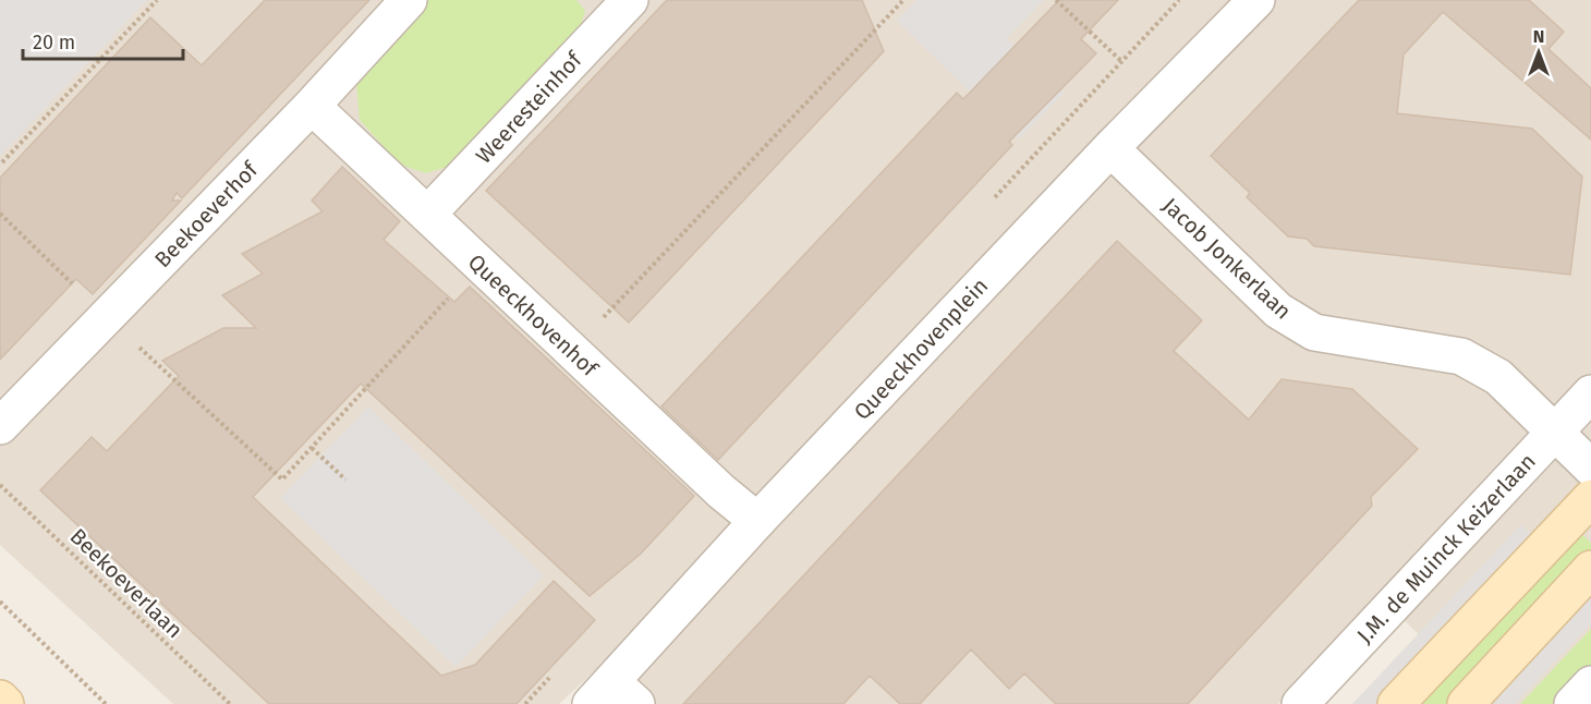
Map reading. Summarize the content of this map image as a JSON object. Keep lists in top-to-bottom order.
{
  "streets": {
    "street": [
      "Weeresteinhof",
      "Beekoeverhof",
      "Jacob Jonkerlaan",
      "Queeckhovenhof",
      "Queeckhovenplein",
      "J.M. de Muinck Keizerlaan"
    ],
    "path": ["Beekoeverlaan"]
  },
  "crossings": [
    ["Weeresteinhof", "Queeckhovenhof"],
    ["Beekoeverhof", "Queeckhovenhof"],
    ["Jacob Jonkerlaan", "Queeckhovenplein"],
    ["Jacob Jonkerlaan", "J.M. de Muinck Keizerlaan"],
    ["Queeckhovenhof", "Queeckhovenplein"]
  ],
  "scale_bar": "20 m",
  "north": "top"
}
